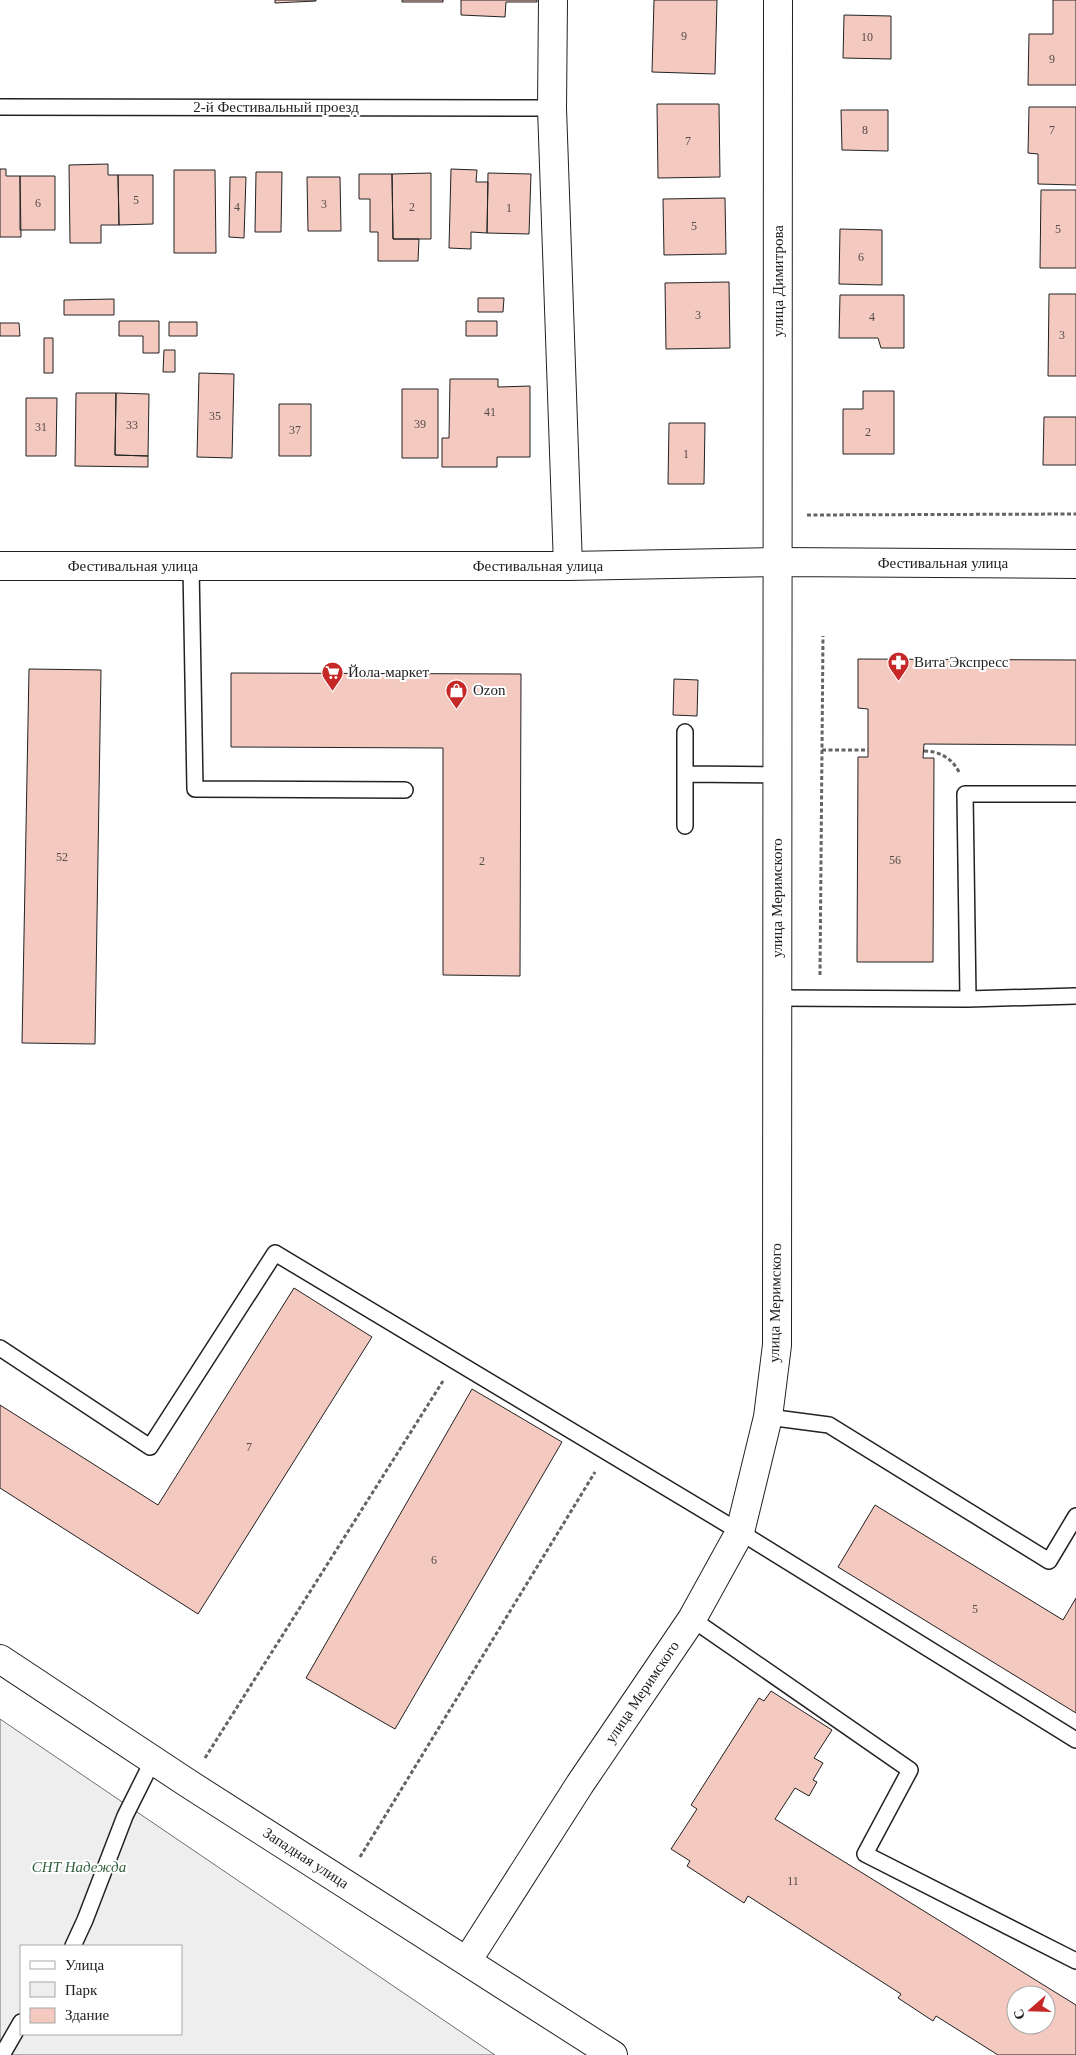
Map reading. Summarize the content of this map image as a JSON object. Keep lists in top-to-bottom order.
{
  "streets": {
    "street": [
      "улица Димитрова",
      "Фестивальная улица",
      "улица Меримского",
      "Западная улица"
    ],
    "lane": ["2-й Фестивальный проезд"]
  },
  "crossings": [
    ["улица Димитрова", "Фестивальная улица"],
    ["улица Димитрова", "улица Меримского"],
    ["Фестивальная улица", "улица Меримского"],
    ["улица Меримского", "Западная улица"]
  ],
  "parks": ["СНТ Надежда"],
  "places": {
    "pharmacy": ["Вита Экспресс"],
    "supermarket": ["Йола-маркет"],
    "shop": ["Ozon"]
  },
  "house_numbers": [
    "9",
    "10",
    "9",
    "8",
    "7",
    "7",
    "5",
    "6",
    "3",
    "4",
    "2",
    "1",
    "5",
    "5",
    "6",
    "3",
    "4",
    "3",
    "41",
    "35",
    "39",
    "33",
    "31",
    "37",
    "2",
    "1",
    "52",
    "56",
    "2",
    "7",
    "6",
    "5",
    "11"
  ],
  "legend": ["Улица", "Парк", "Здание"],
  "north": "left"
}
